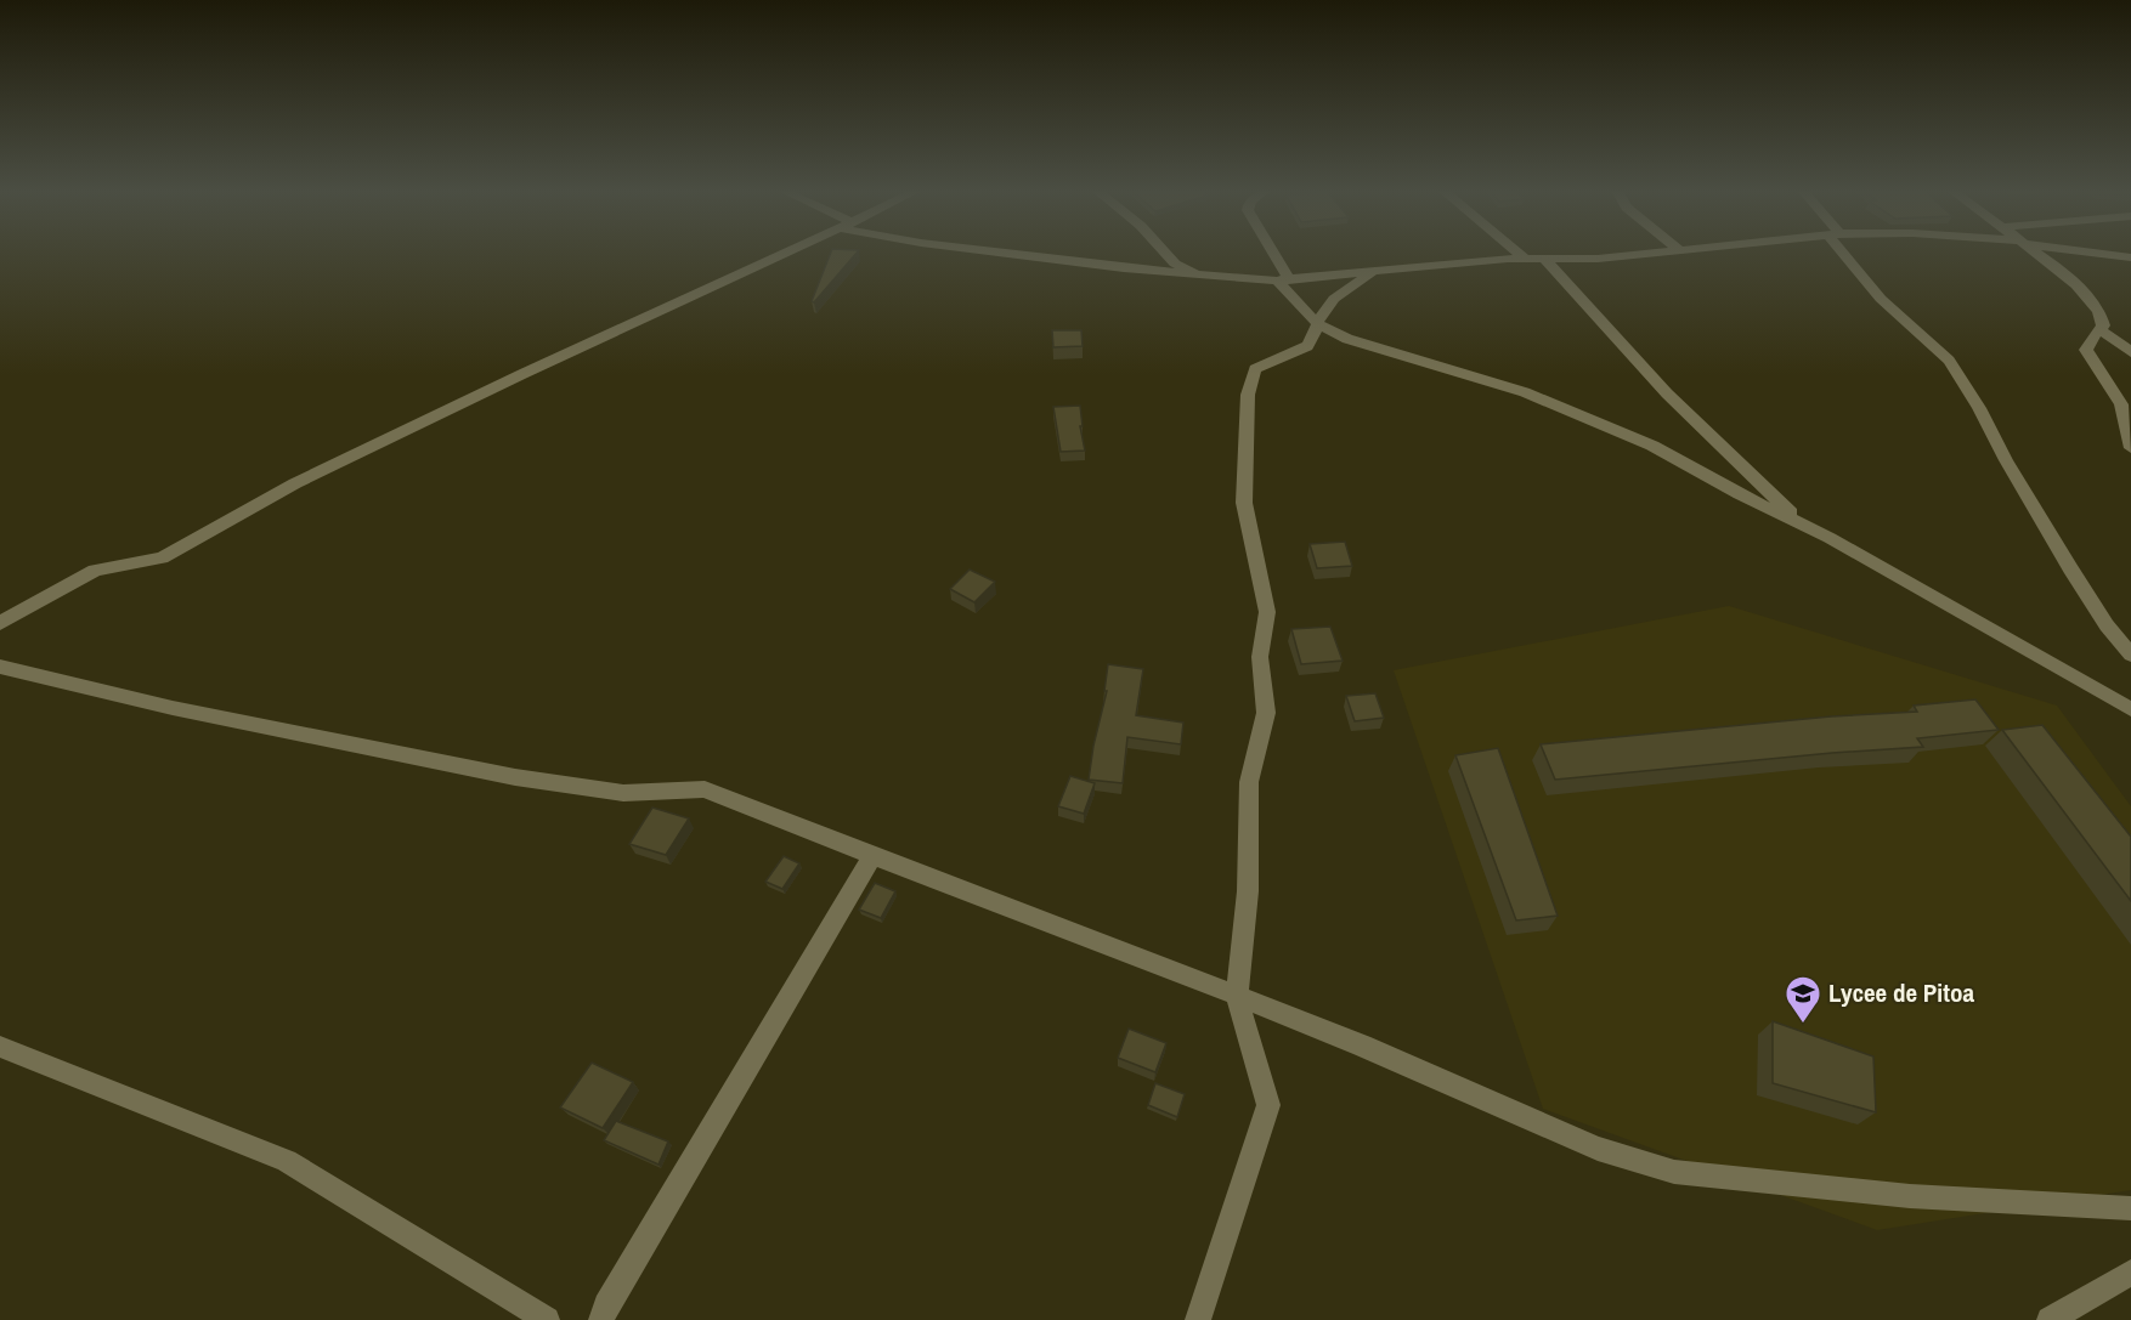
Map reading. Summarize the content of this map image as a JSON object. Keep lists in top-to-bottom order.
{
  "places": {
    "school or university": ["Lycee de Pitoa"]
  }
}
